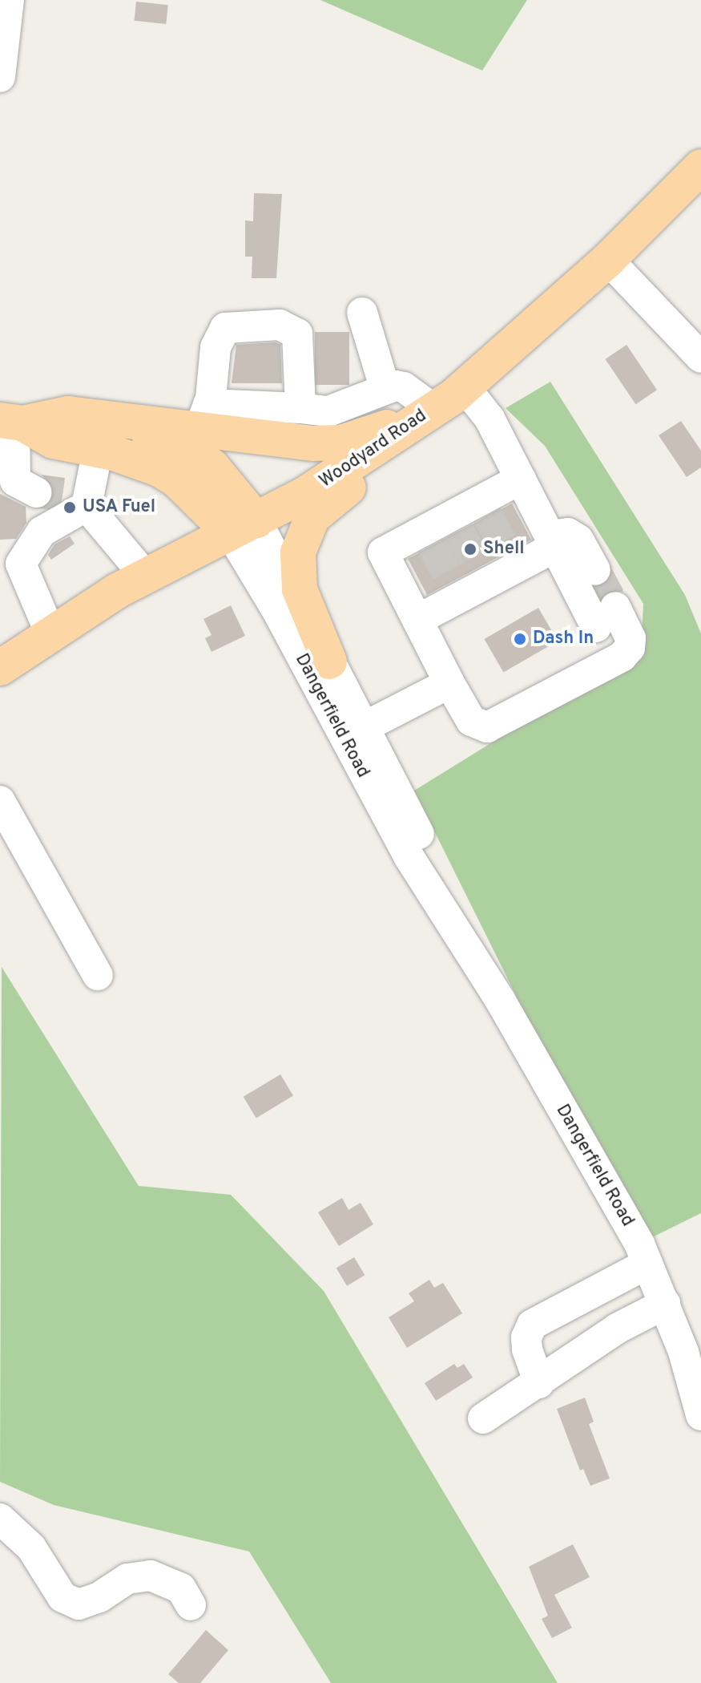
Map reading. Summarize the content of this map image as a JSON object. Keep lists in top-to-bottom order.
{
  "streets": {
    "main road": ["Woodyard Road"],
    "street": ["Dangerfield Road"]
  },
  "crossings": [
    ["Woodyard Road", "Dangerfield Road"]
  ],
  "places": ["USA Fuel", "Shell", "Dash In"]
}
